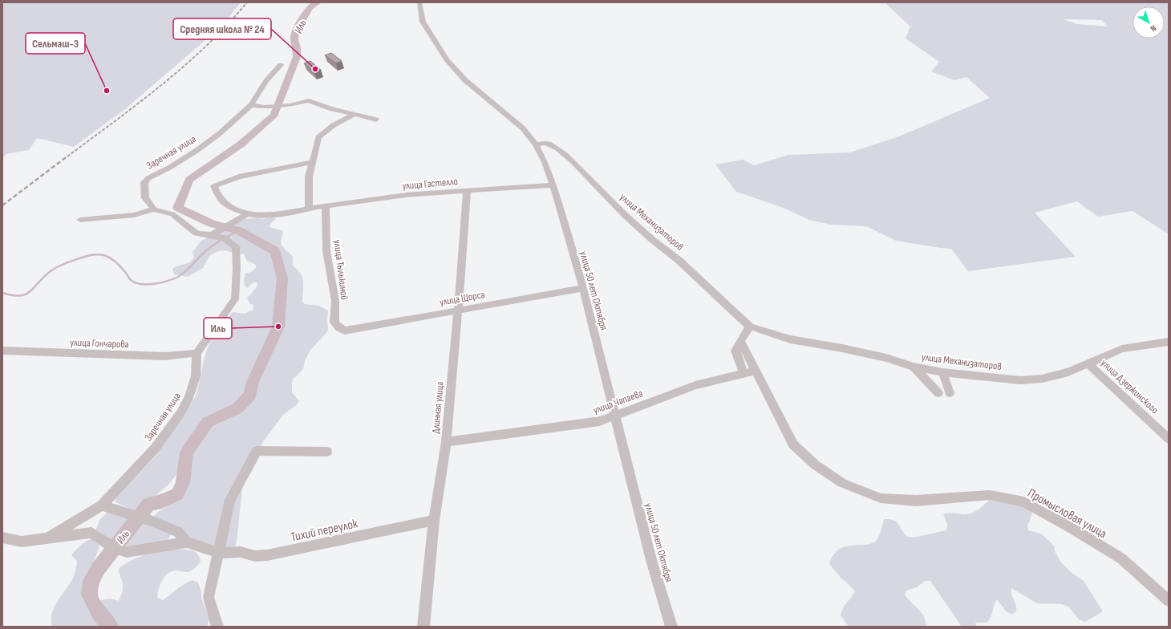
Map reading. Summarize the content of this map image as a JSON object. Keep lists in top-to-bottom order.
{
  "streets": {
    "street": [
      "Заречная улица",
      "улица Гастелло",
      "улица Механизаторов",
      "улица Тылькиной",
      "улица 50 лет Октября",
      "улица Щорса",
      "улица Гончарова",
      "улица Дзержинского",
      "улица Чапаева",
      "Длинная улица",
      "Промысловая улица",
      "Тихий переулок"
    ]
  },
  "crossings": [
    ["Заречная улица", "улица Гончарова"],
    ["улица Гастелло", "улица Тылькиной"],
    ["улица Гастелло", "улица 50 лет Октября"],
    ["улица Гастелло", "Длинная улица"],
    ["улица Механизаторов", "улица 50 лет Октября"],
    ["улица Механизаторов", "улица Дзержинского"],
    ["улица Тылькиной", "улица Щорса"],
    ["улица 50 лет Октября", "улица Щорса"],
    ["улица 50 лет Октября", "улица Чапаева"],
    ["улица Щорса", "Длинная улица"],
    ["улица Чапаева", "Длинная улица"],
    ["улица Чапаева", "Промысловая улица"],
    ["Длинная улица", "Тихий переулок"]
  ],
  "water": ["Иль"],
  "places": ["Средняя школа № 24", "Сельмаш-3", "Иль"],
  "north": "bottom right"
}
